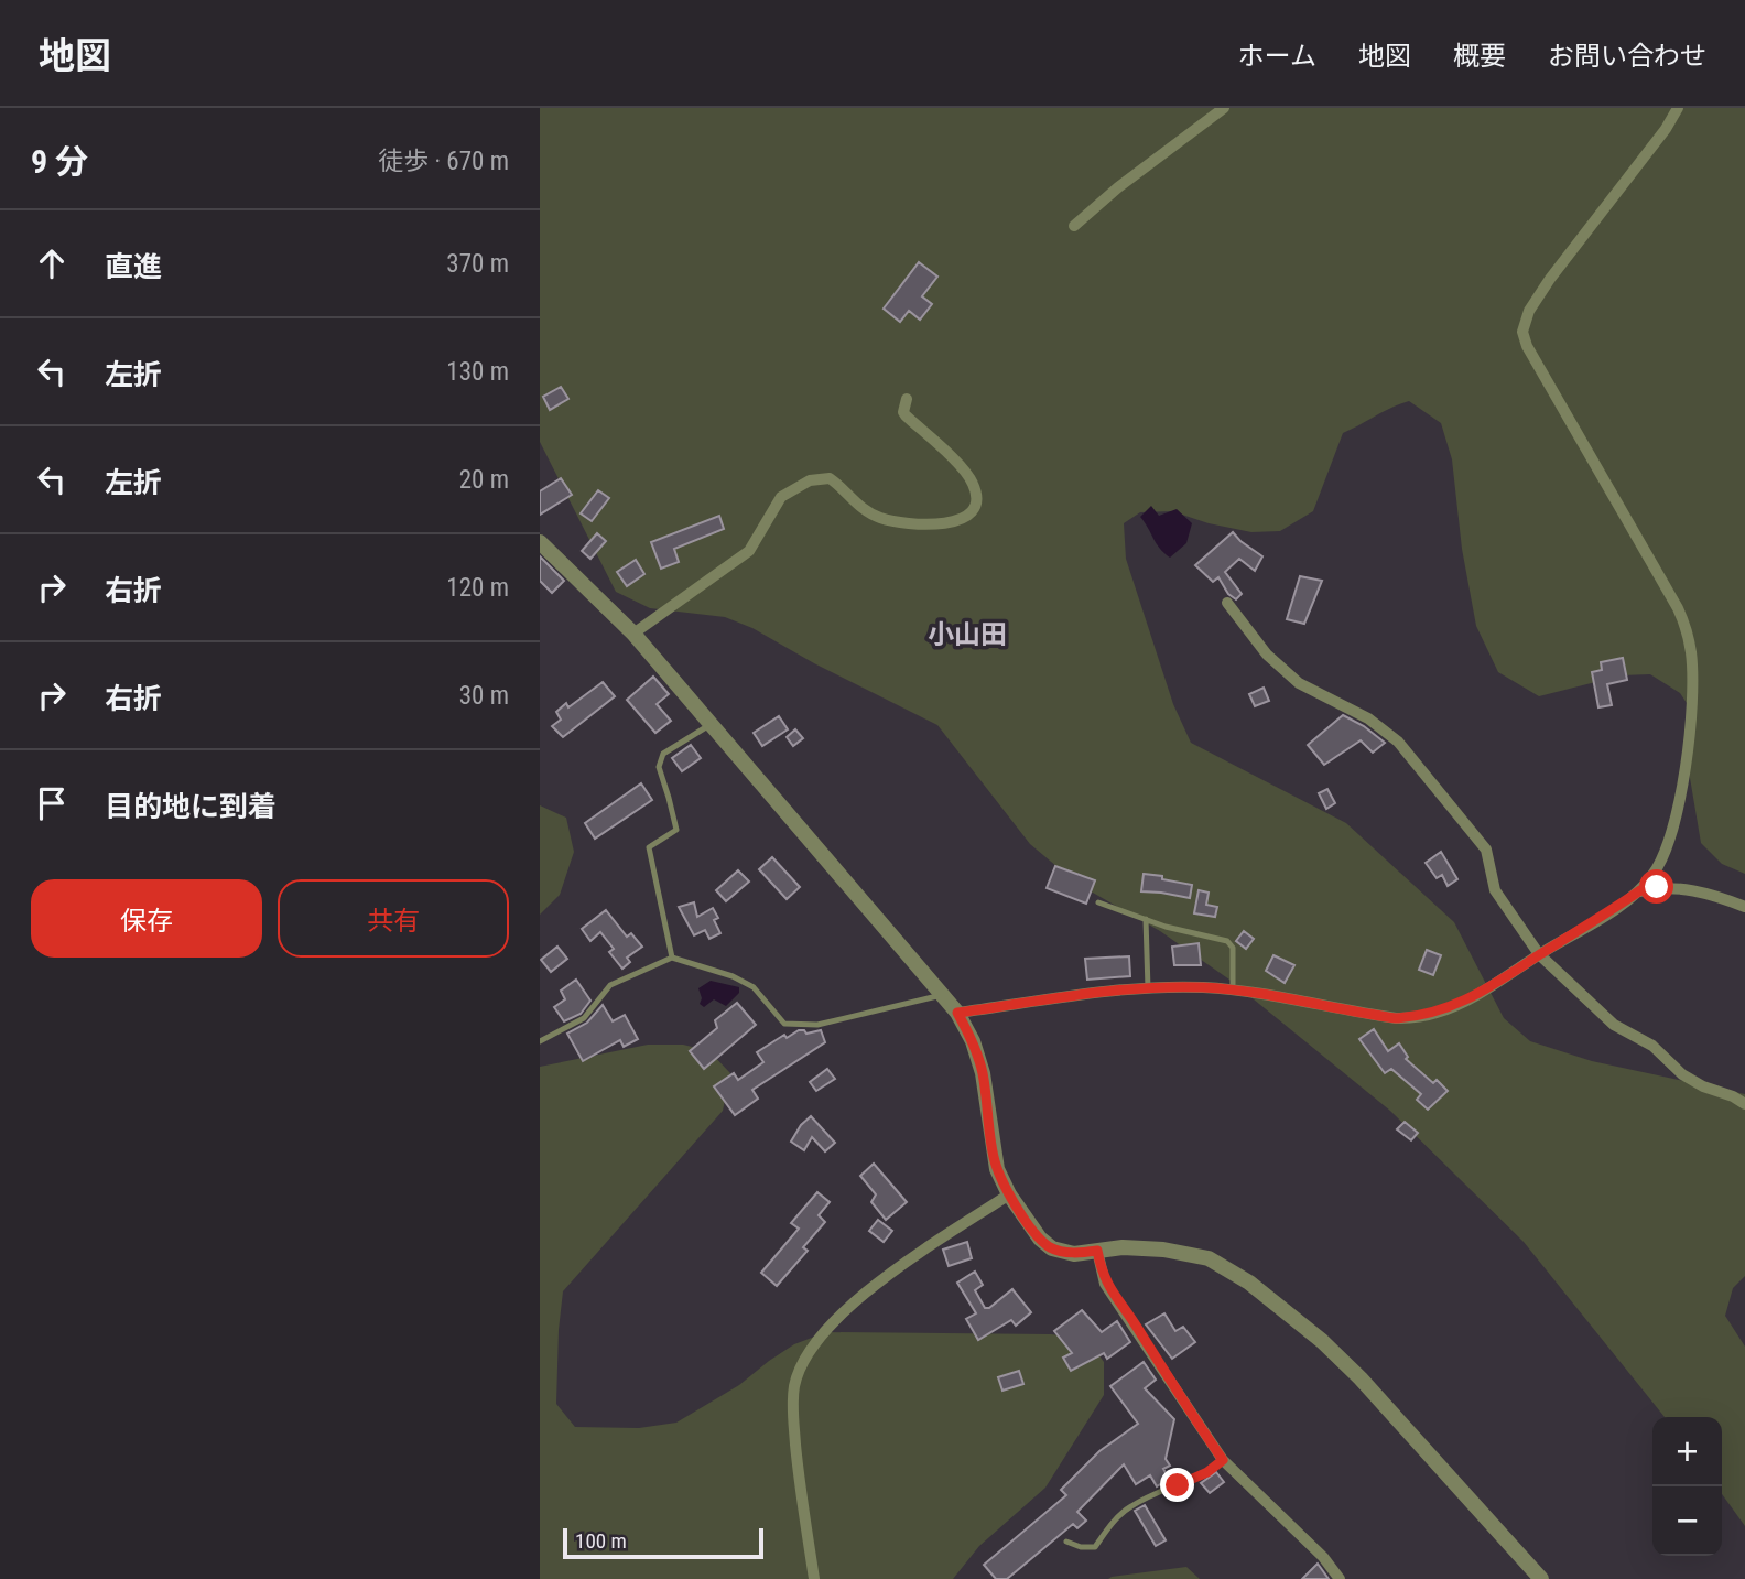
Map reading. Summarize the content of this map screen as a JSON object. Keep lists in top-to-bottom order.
{
  "districts": ["小山田"],
  "scale_bar": "100 m",
  "page": {
    "header": "地図",
    "nav": [
      "ホーム",
      "地図",
      "概要",
      "お問い合わせ"
    ],
    "heading": ["9 分", "徒歩 · 670 m"],
    "list": [
      ["直進", "370 m"],
      ["左折", "130 m"],
      ["左折", "20 m"],
      ["右折", "120 m"],
      ["右折", "30 m"],
      "目的地に到着"
    ],
    "buttons": ["保存", "共有"],
    "map_buttons": ["+", "−"],
    "scale": "100 m"
  }
}
